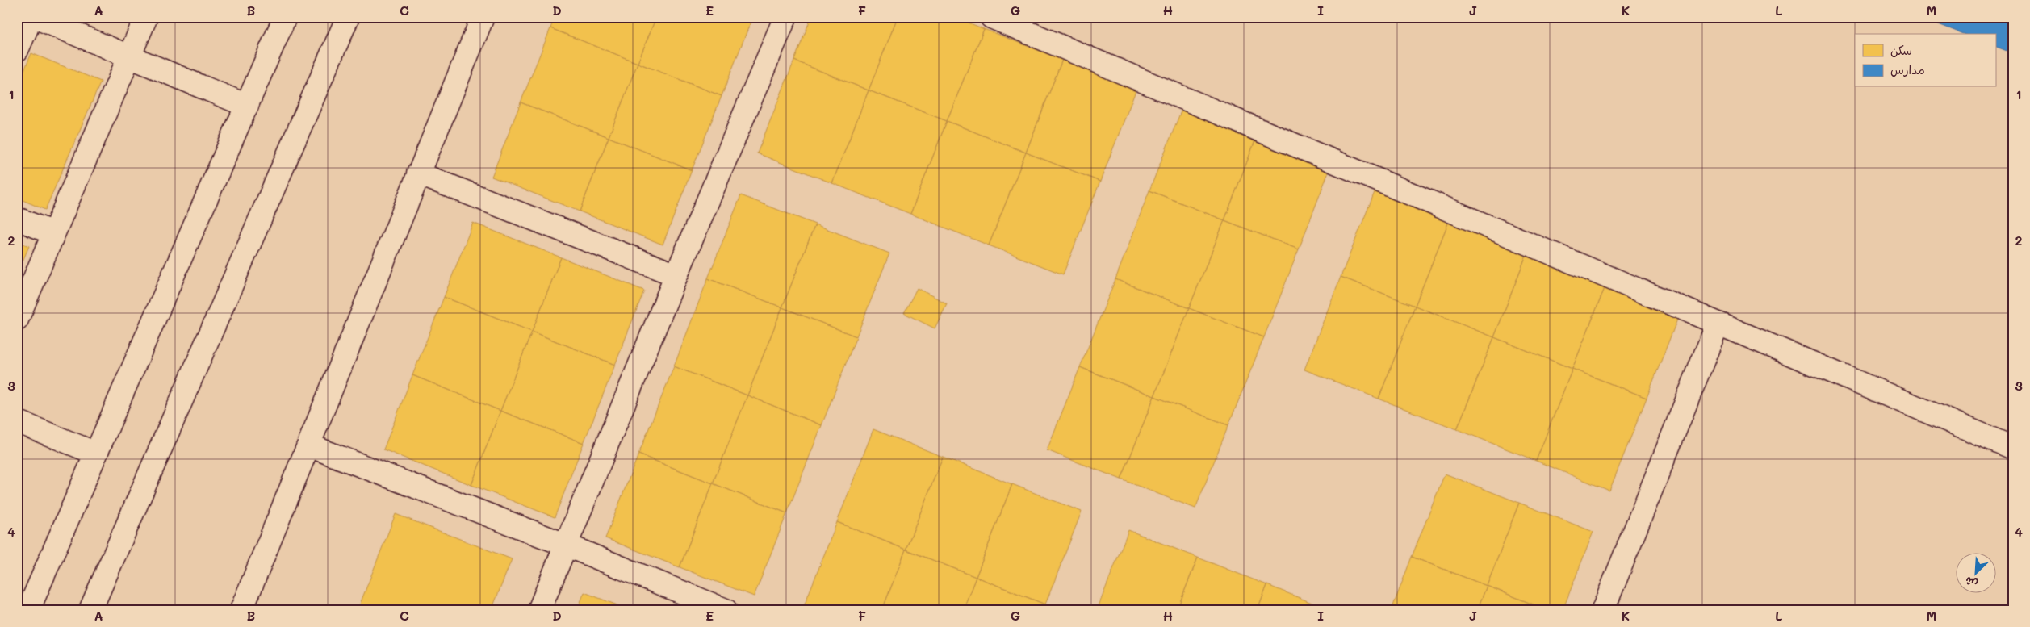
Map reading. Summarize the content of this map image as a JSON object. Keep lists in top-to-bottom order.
{
  "legend": ["سكن", "مدارس"],
  "north": "bottom left",
  "grid": {
    "columns": [
      "A",
      "B",
      "C",
      "D",
      "E",
      "F",
      "G",
      "H",
      "I",
      "J",
      "K",
      "L",
      "M"
    ],
    "rows": [
      "1",
      "2",
      "3",
      "4"
    ]
  }
}
